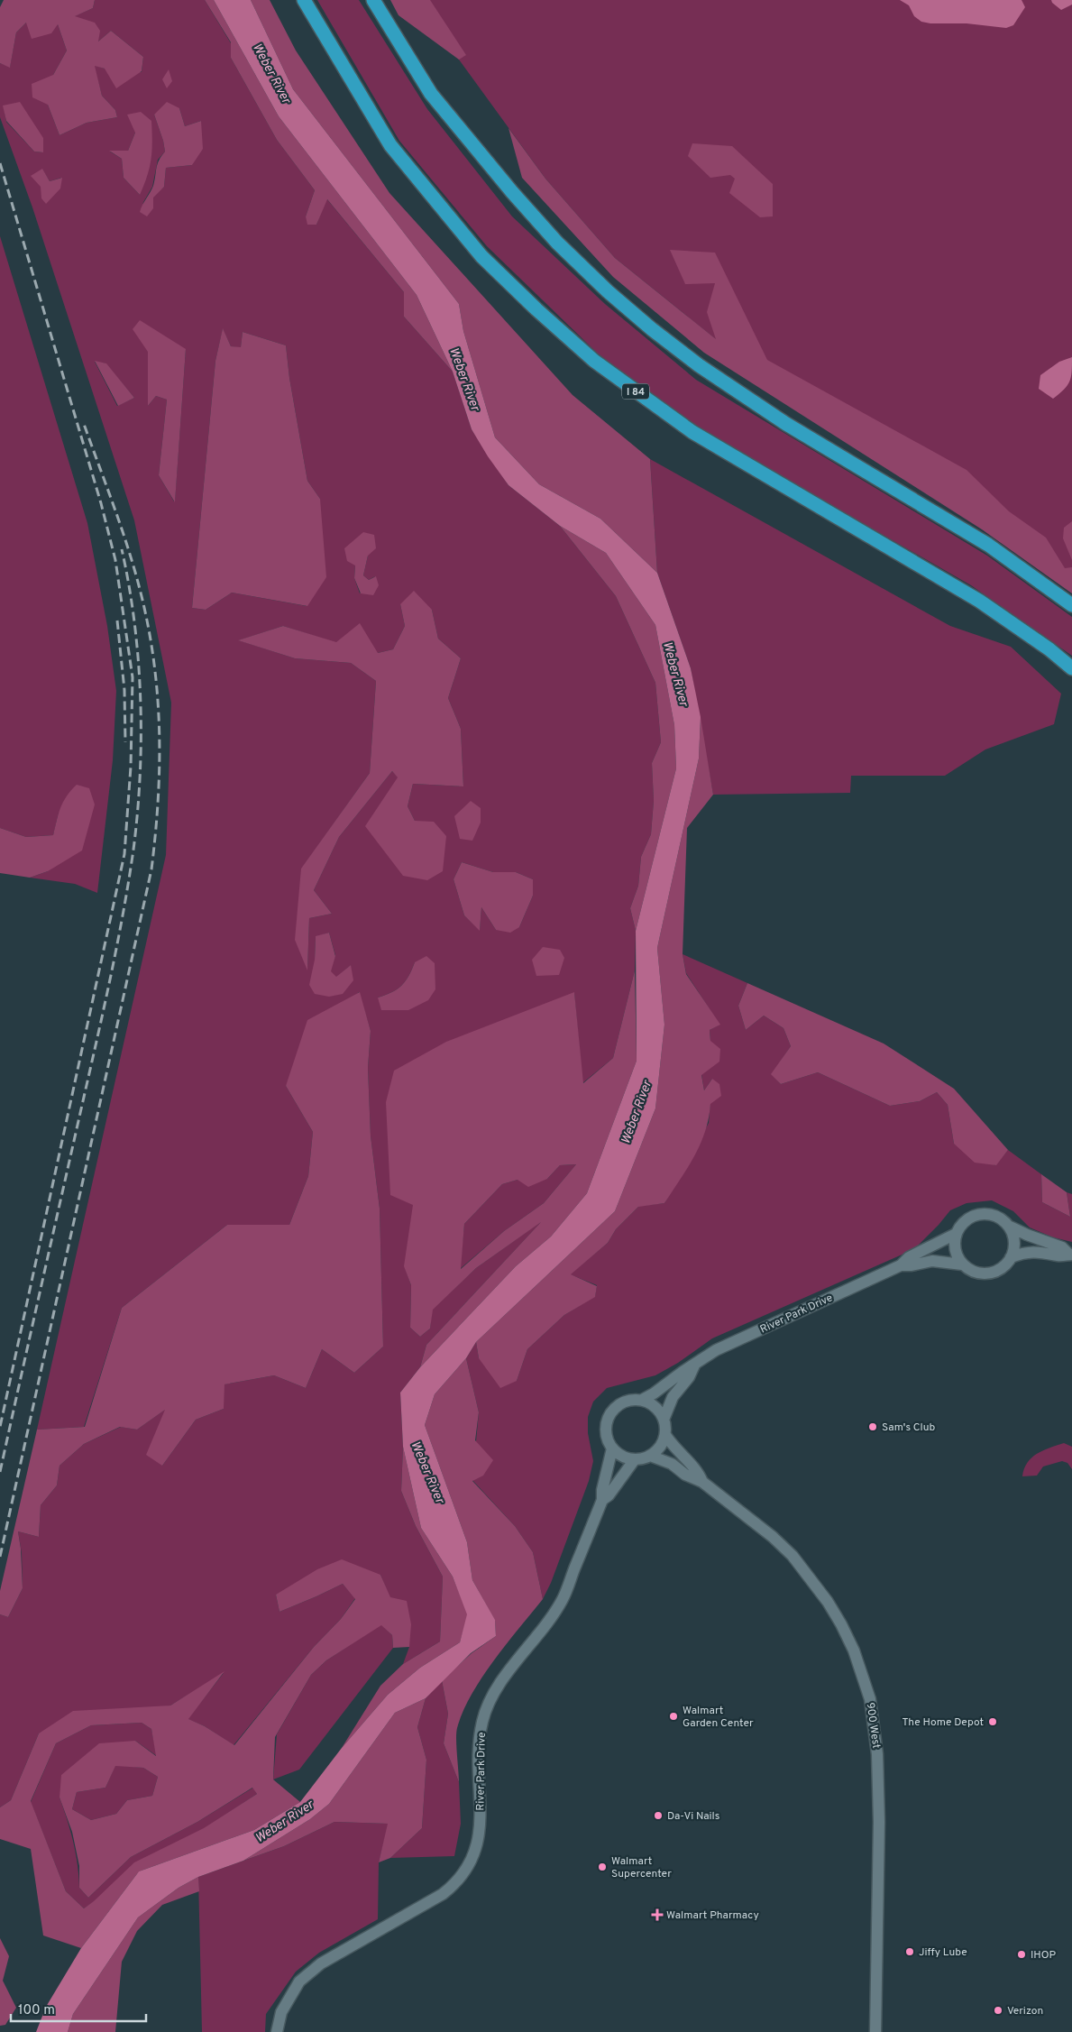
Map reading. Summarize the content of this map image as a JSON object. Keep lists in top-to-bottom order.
{
  "streets": {
    "highway": ["I 84"],
    "street": ["River Park Drive", "900 West"]
  },
  "crossings": [
    ["River Park Drive", "900 West"]
  ],
  "water": ["Weber River"],
  "places": {
    "other": [
      "Sam's Club",
      "Walmart Garden Center",
      "The Home Depot",
      "Da-Vi Nails",
      "Walmart Supercenter",
      "Jiffy Lube",
      "IHOP",
      "Verizon"
    ],
    "health": ["Walmart Pharmacy"]
  },
  "scale_bar": "100 m"
}
